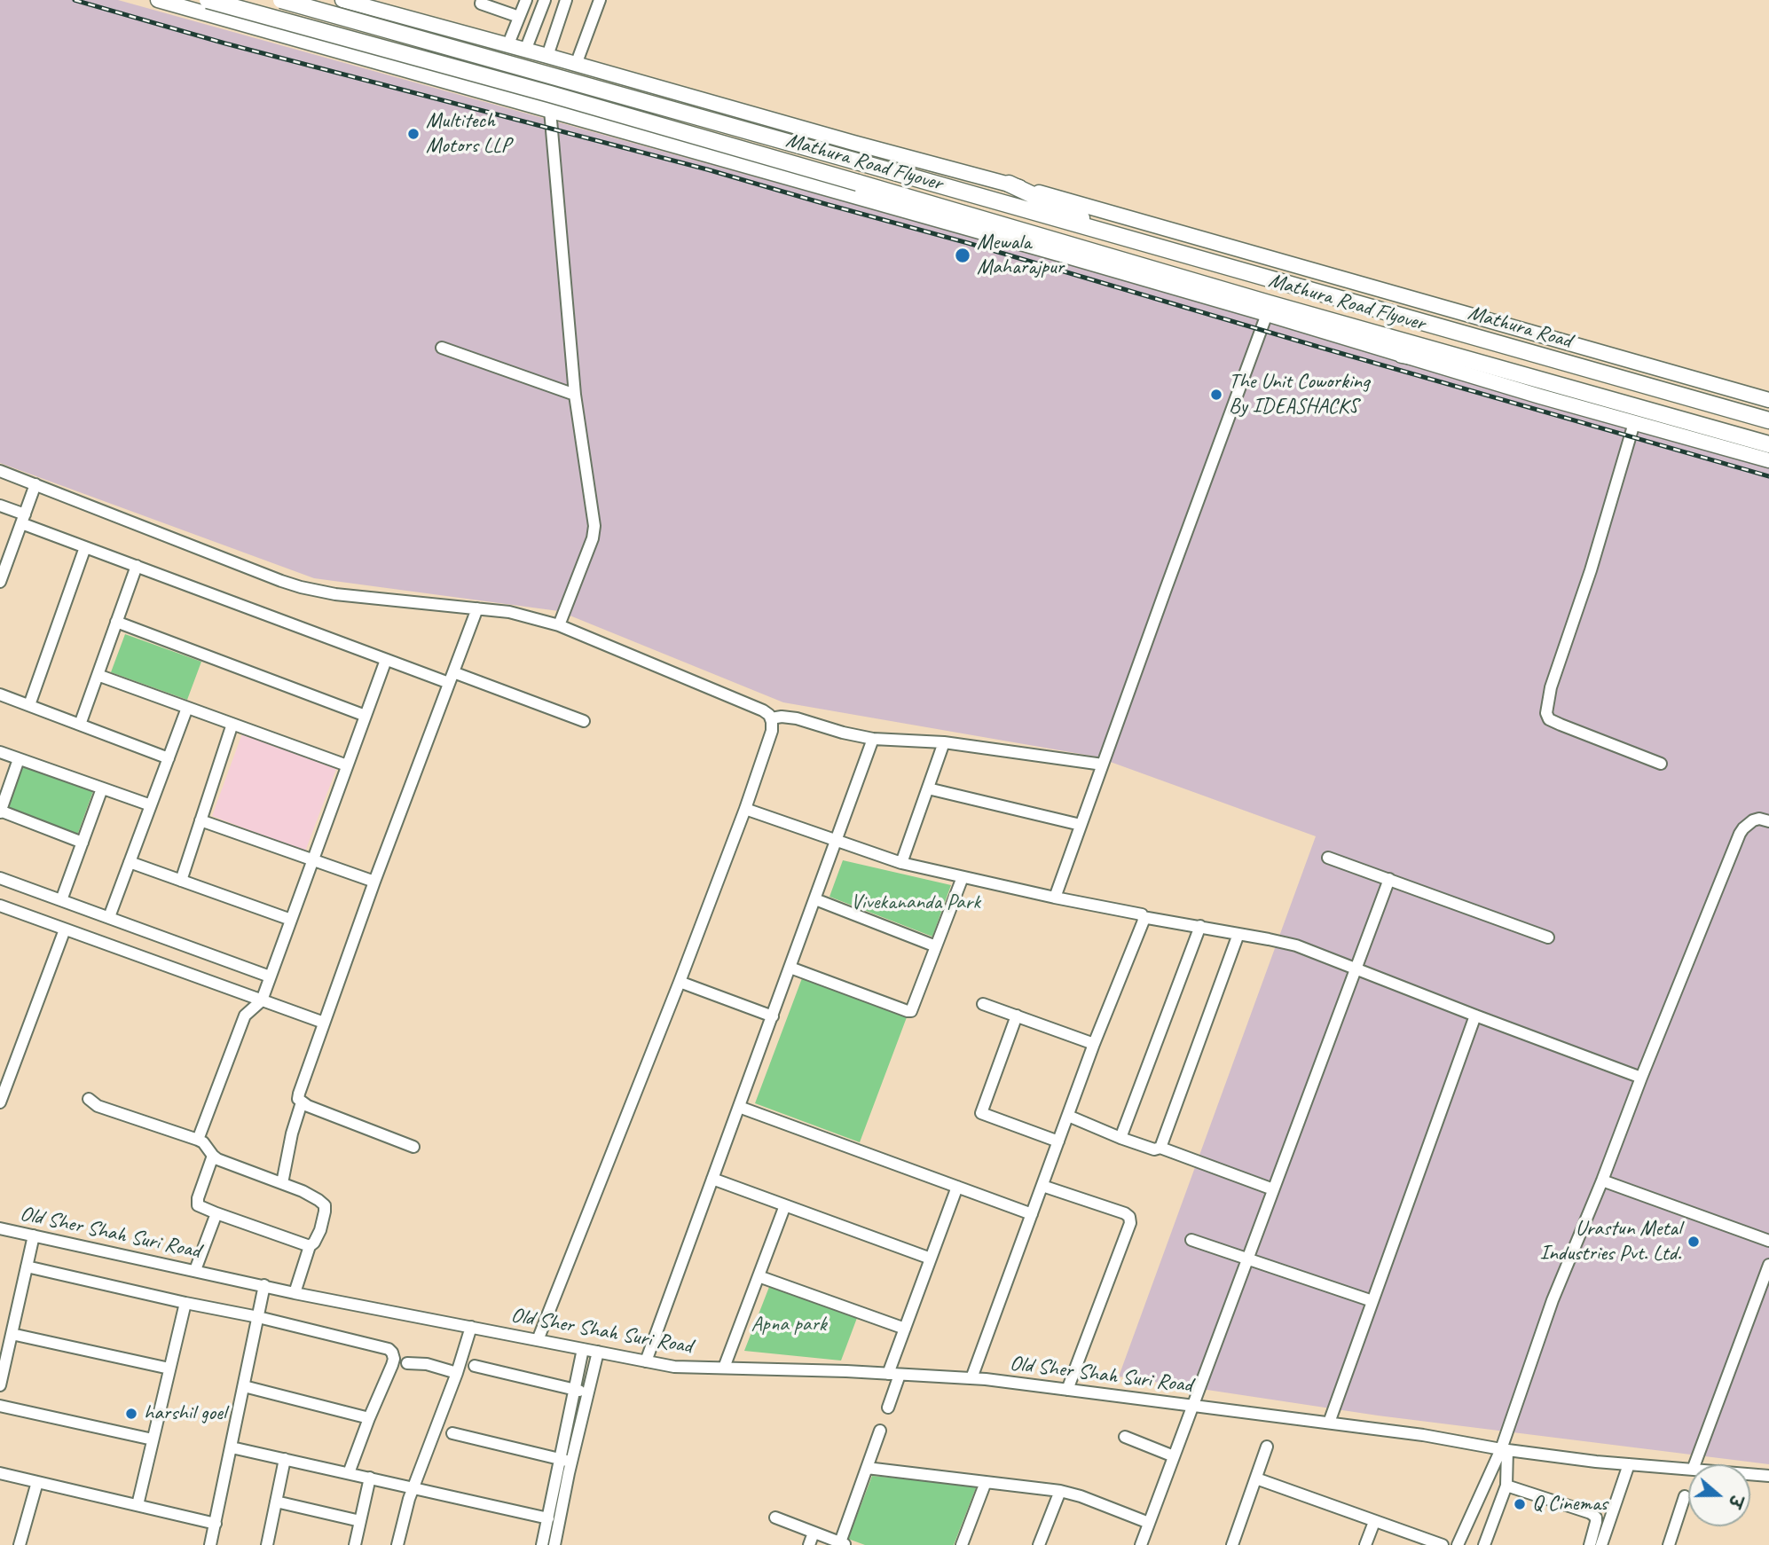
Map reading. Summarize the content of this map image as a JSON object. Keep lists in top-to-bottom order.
{
  "streets": {
    "highway": ["Mathura Road Flyover", "Mathura Road"],
    "street": ["Old Sher Shah Suri Road"]
  },
  "crossings": [
    ["Mathura Road Flyover", "Mathura Road"]
  ],
  "parks": ["Vivekananda Park", "Apna park"],
  "places": [
    "Multitech Motors LLP",
    "Mewala Maharajpur",
    "The Unit Coworking By IDEASHACKS",
    "Urastun Metal Industries Pvt. Ltd.",
    "harshil goel",
    "Q Cinemas"
  ],
  "north": "right"
}
